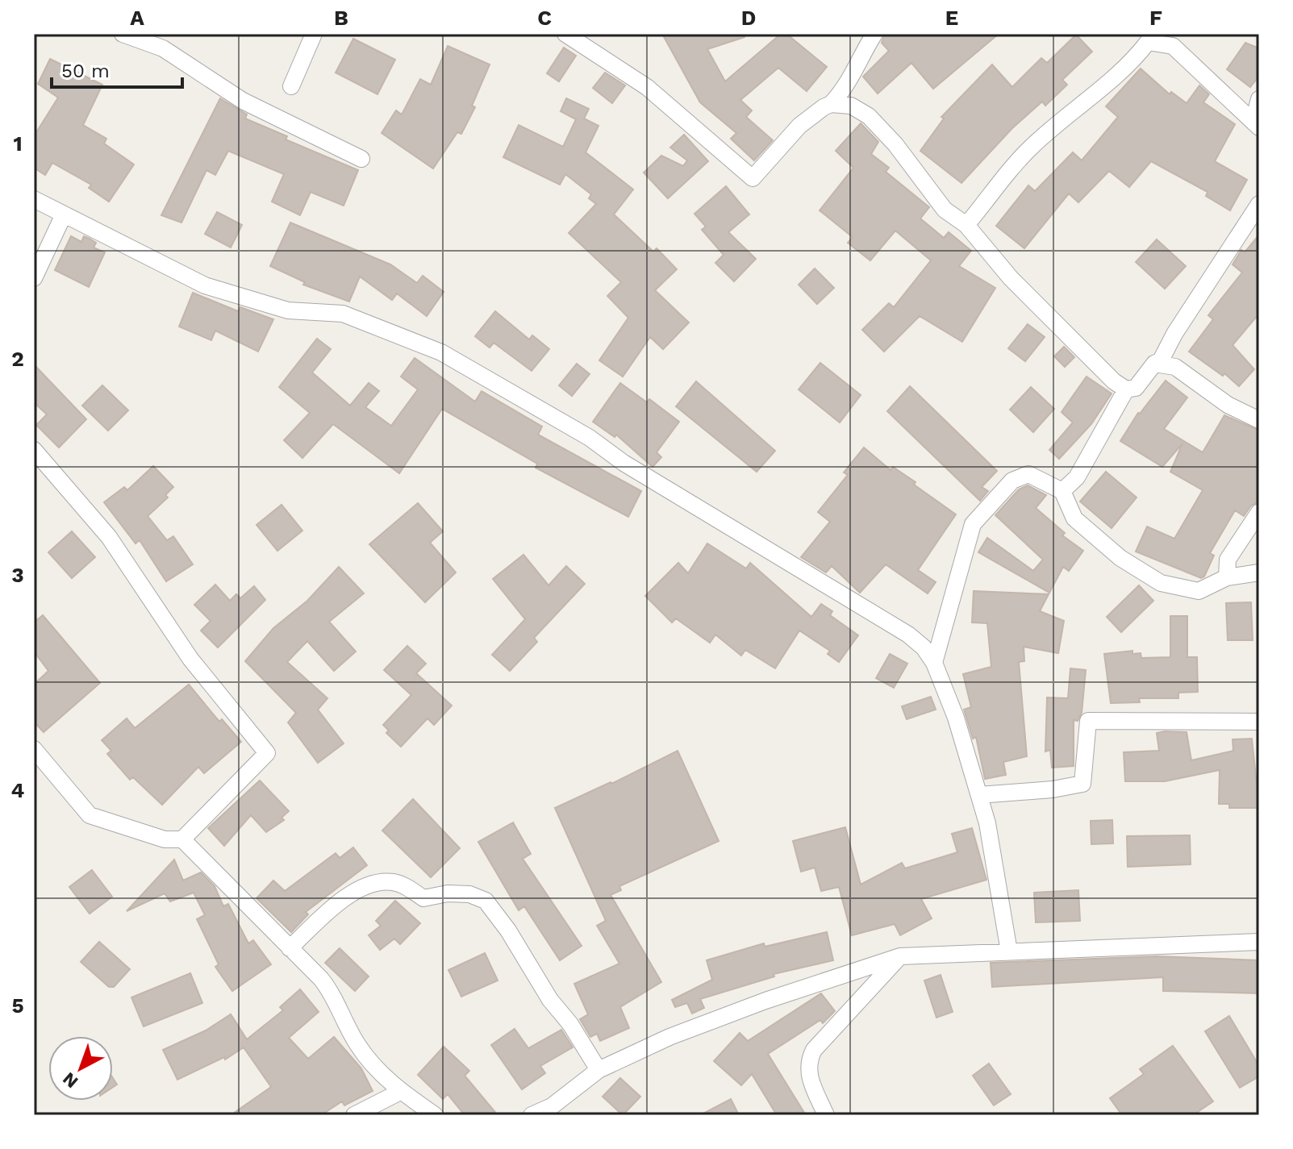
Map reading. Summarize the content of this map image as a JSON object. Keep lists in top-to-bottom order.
{
  "scale_bar": "50 m",
  "north": "bottom left",
  "grid": {
    "columns": [
      "A",
      "B",
      "C",
      "D",
      "E",
      "F"
    ],
    "rows": [
      "1",
      "2",
      "3",
      "4",
      "5"
    ]
  }
}
